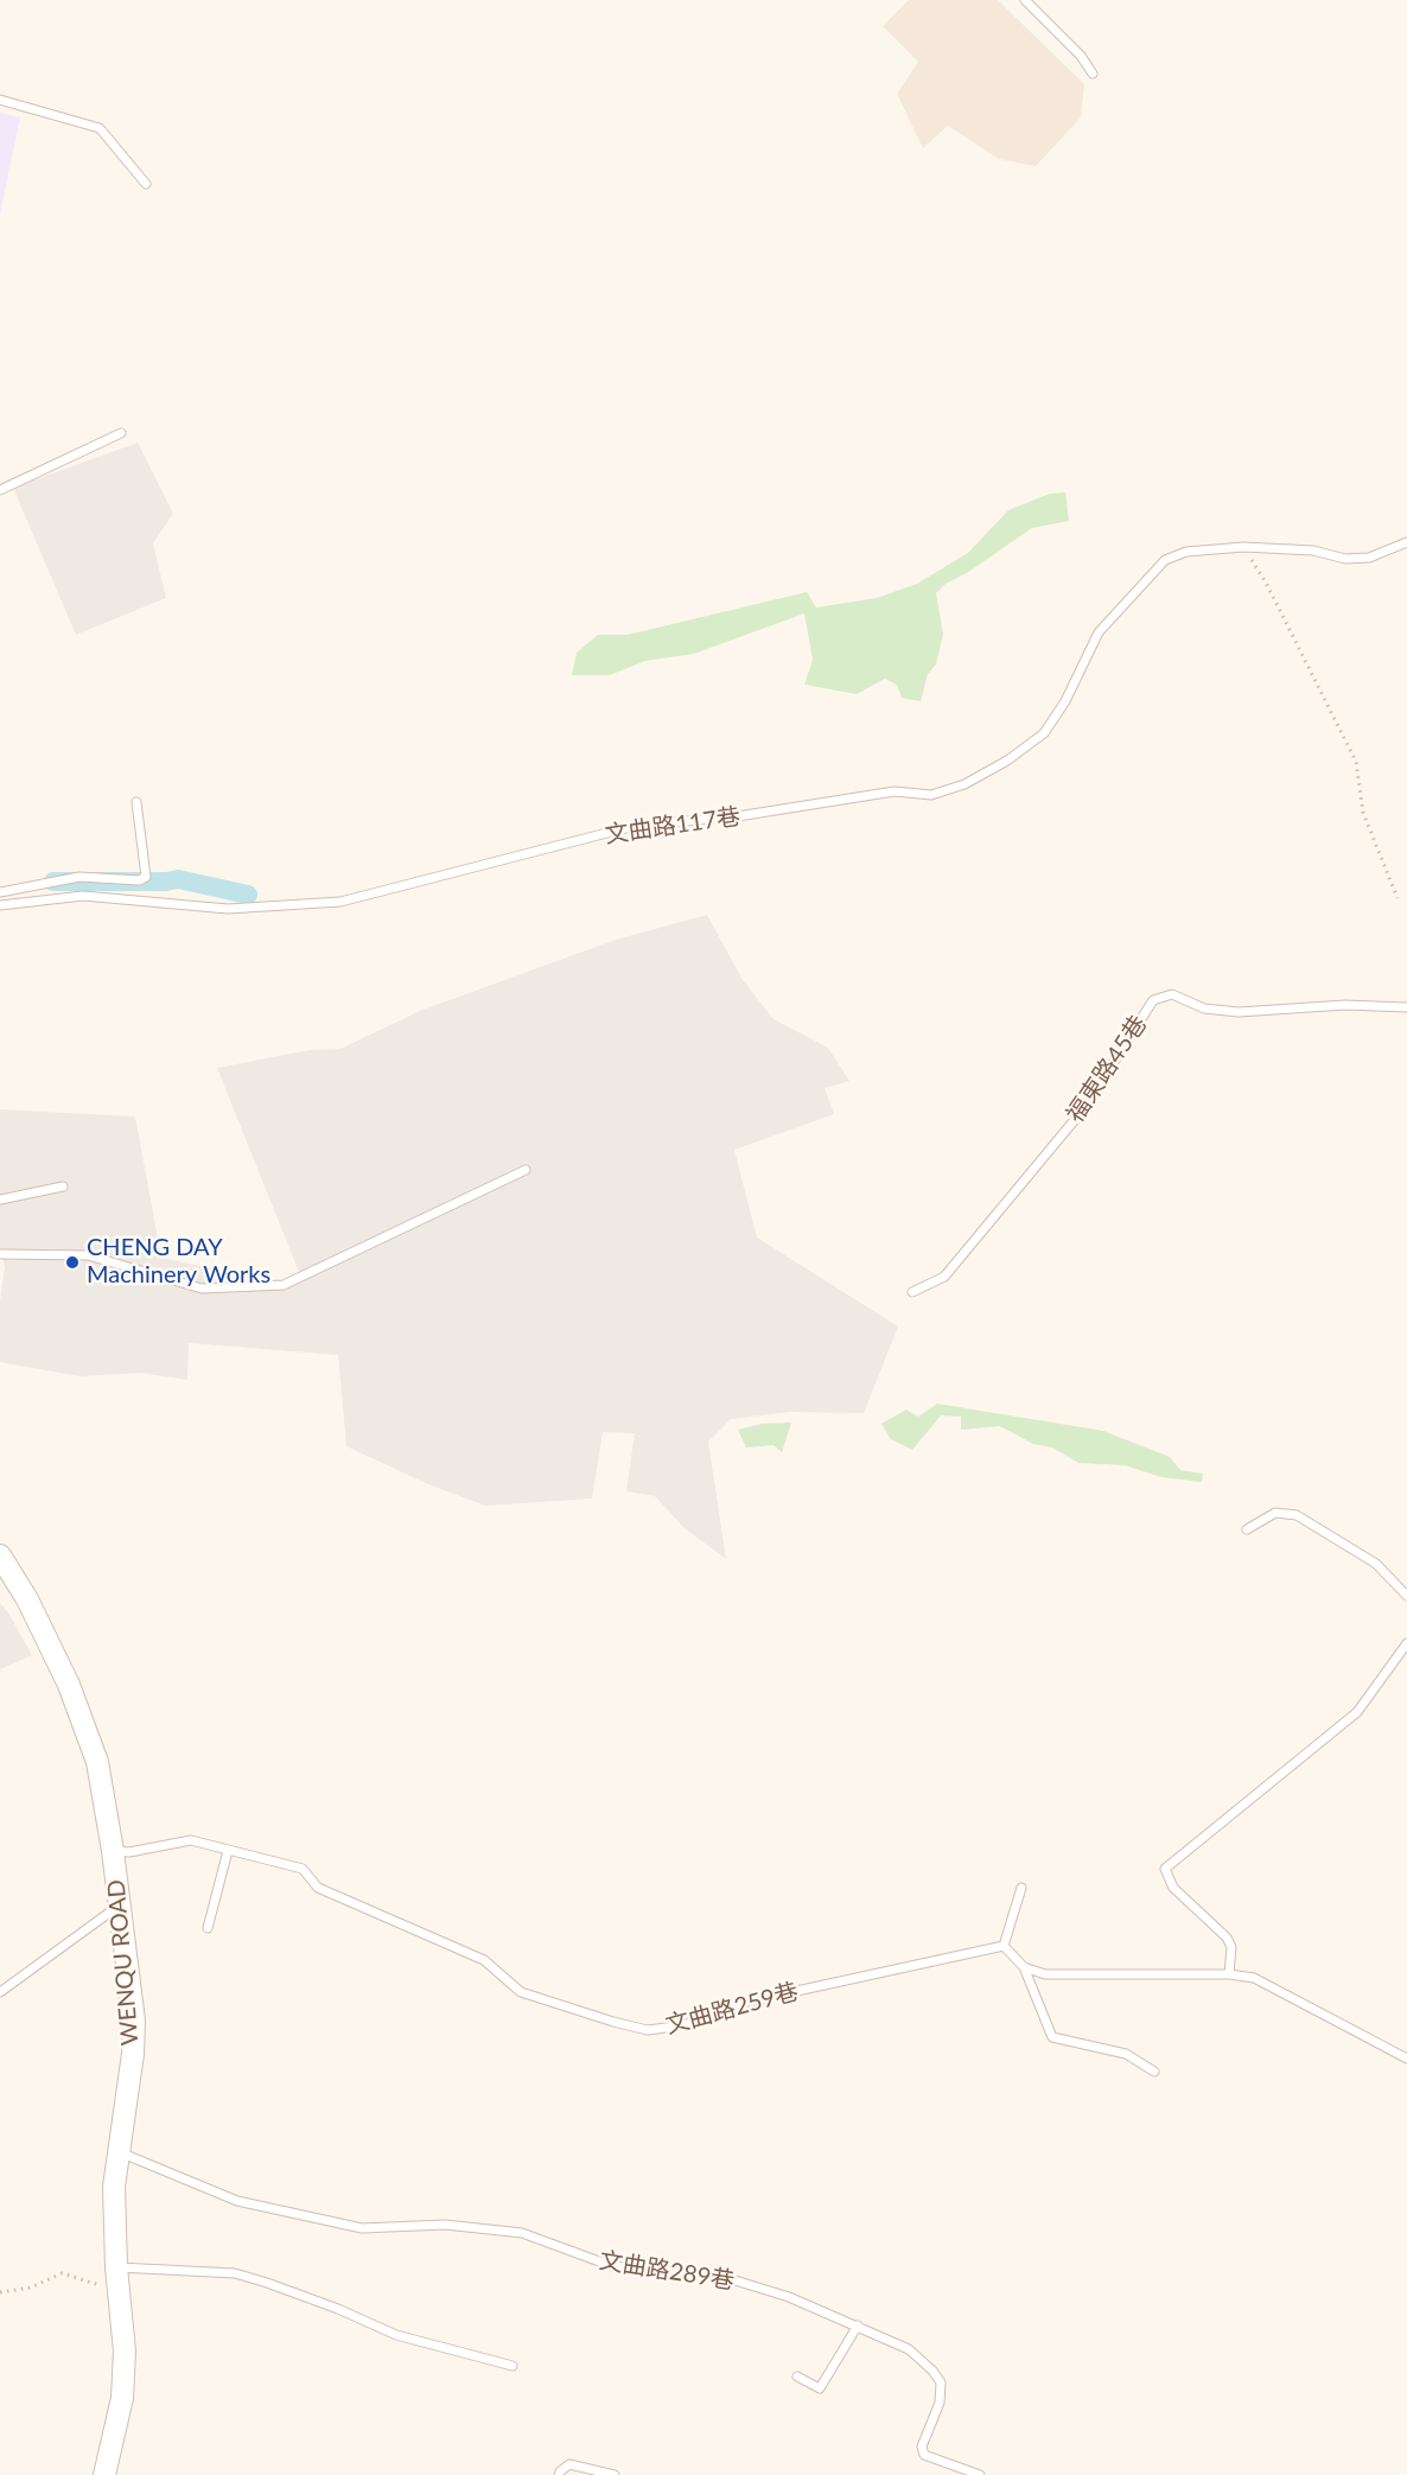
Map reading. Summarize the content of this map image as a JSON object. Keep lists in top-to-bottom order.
{
  "streets": {
    "street": ["WENQU ROAD"],
    "lane": [
      "文曲路117巷",
      "福東路45巷",
      "文曲路259巷",
      "文曲路289巷"
    ]
  },
  "crossings": [
    ["WENQU ROAD", "文曲路259巷"],
    ["WENQU ROAD", "文曲路289巷"]
  ],
  "places": ["CHENG DAY Machinery Works"]
}
